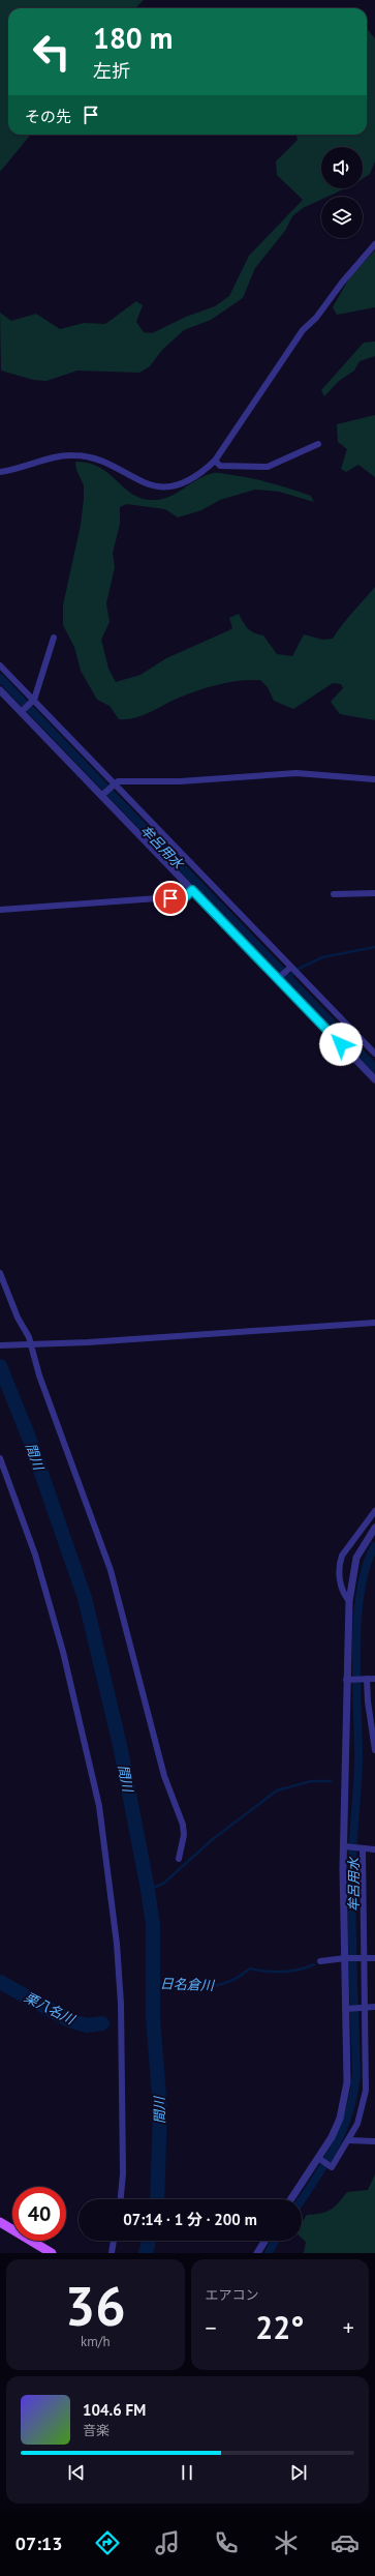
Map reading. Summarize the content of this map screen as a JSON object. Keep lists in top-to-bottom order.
{
  "water": [
    "牟呂用水",
    "間川",
    "日名倉川",
    "栗八名川"
  ],
  "page": {
    "turn": ["180 m", "左折"],
    "then": "その先",
    "limit": "40",
    "trip": "07:14 · 1 分 · 200 m",
    "tile": [
      ["36", "km/h"],
      "エアコン"
    ],
    "heat": ["−", "22°", "+"],
    "song": ["104.6 FM", "音楽"],
    "tabs": "07:13"
  }
}
